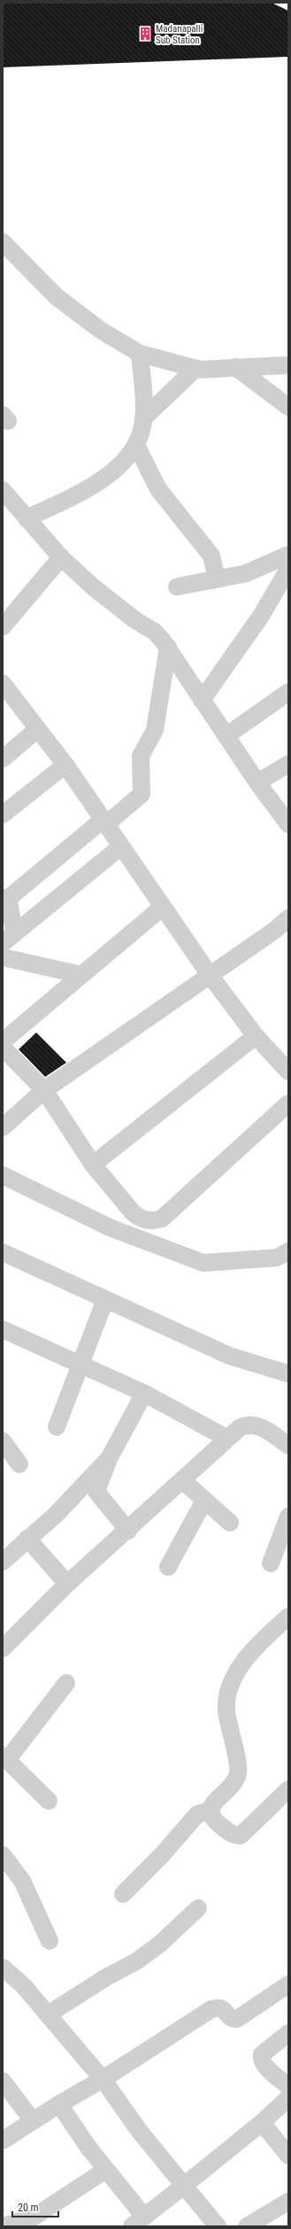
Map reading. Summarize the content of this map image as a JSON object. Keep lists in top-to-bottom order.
{
  "places": {
    "building": ["Madanapalli Sub Station"]
  },
  "scale_bar": "20 m"
}
